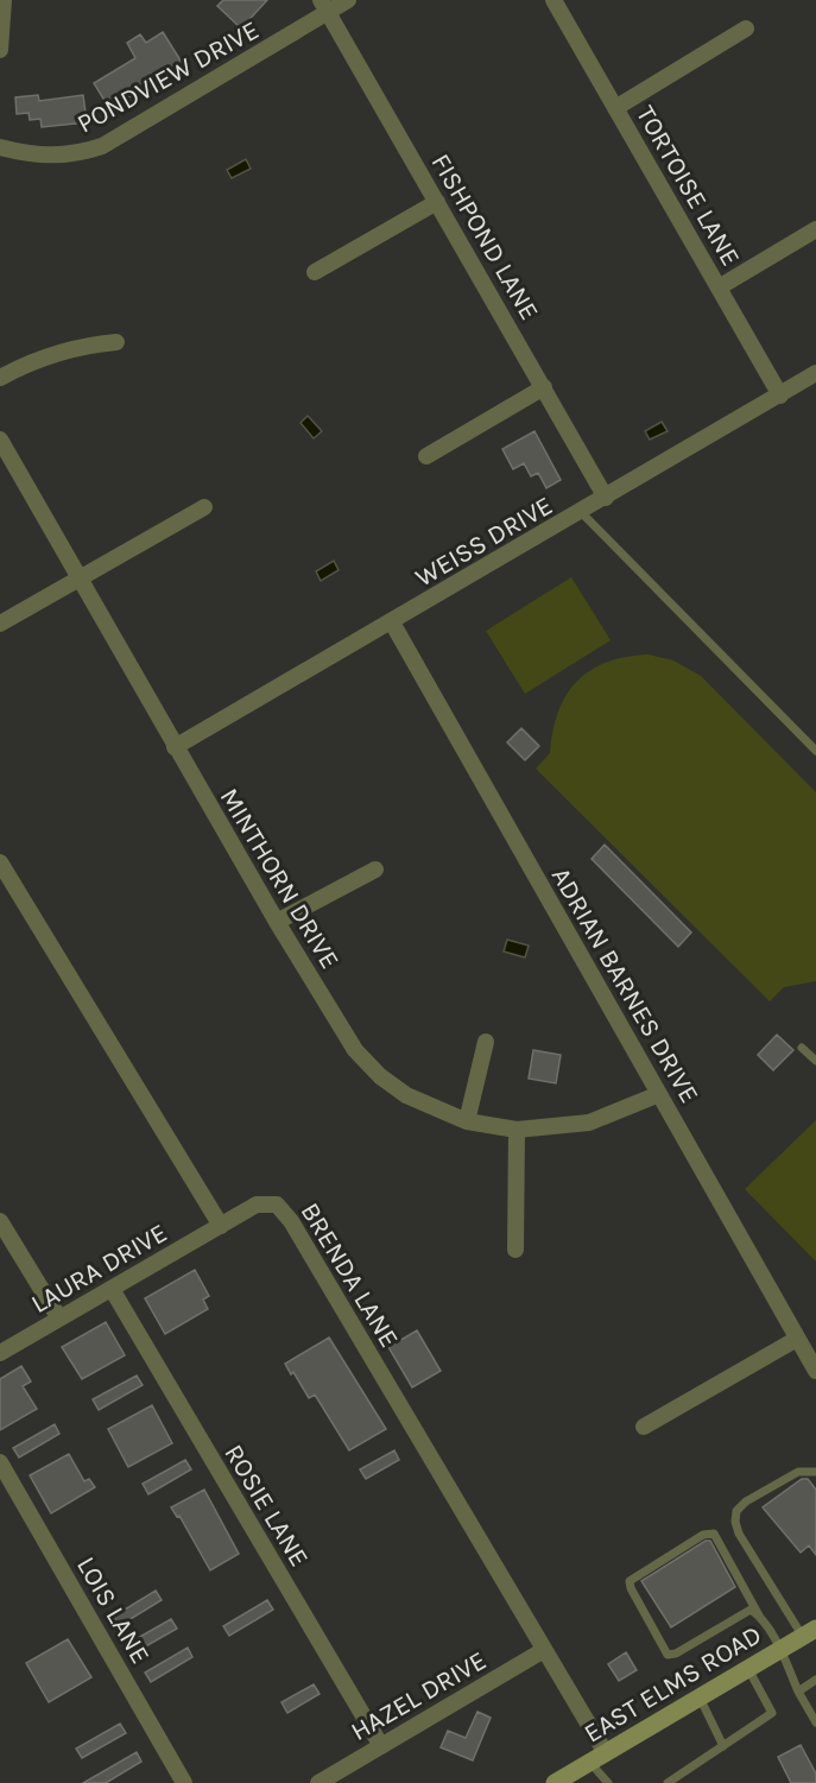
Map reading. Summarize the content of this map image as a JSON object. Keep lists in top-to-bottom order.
{
  "streets": {
    "main road": ["EAST ELMS ROAD"],
    "street": [
      "PONDVIEW DRIVE",
      "TORTOISE LANE",
      "FISHPOND LANE",
      "WEISS DRIVE",
      "MINTHORN DRIVE",
      "ADRIAN BARNES DRIVE",
      "LAURA DRIVE",
      "BRENDA LANE",
      "ROSIE LANE",
      "LOIS LANE",
      "HAZEL DRIVE"
    ]
  },
  "crossings": [
    ["PONDVIEW DRIVE", "FISHPOND LANE"],
    ["TORTOISE LANE", "WEISS DRIVE"],
    ["FISHPOND LANE", "WEISS DRIVE"],
    ["WEISS DRIVE", "MINTHORN DRIVE"],
    ["WEISS DRIVE", "ADRIAN BARNES DRIVE"],
    ["MINTHORN DRIVE", "ADRIAN BARNES DRIVE"],
    ["LAURA DRIVE", "BRENDA LANE"],
    ["LAURA DRIVE", "ROSIE LANE"],
    ["BRENDA LANE", "EAST ELMS ROAD"],
    ["BRENDA LANE", "HAZEL DRIVE"],
    ["ROSIE LANE", "HAZEL DRIVE"]
  ]
}
